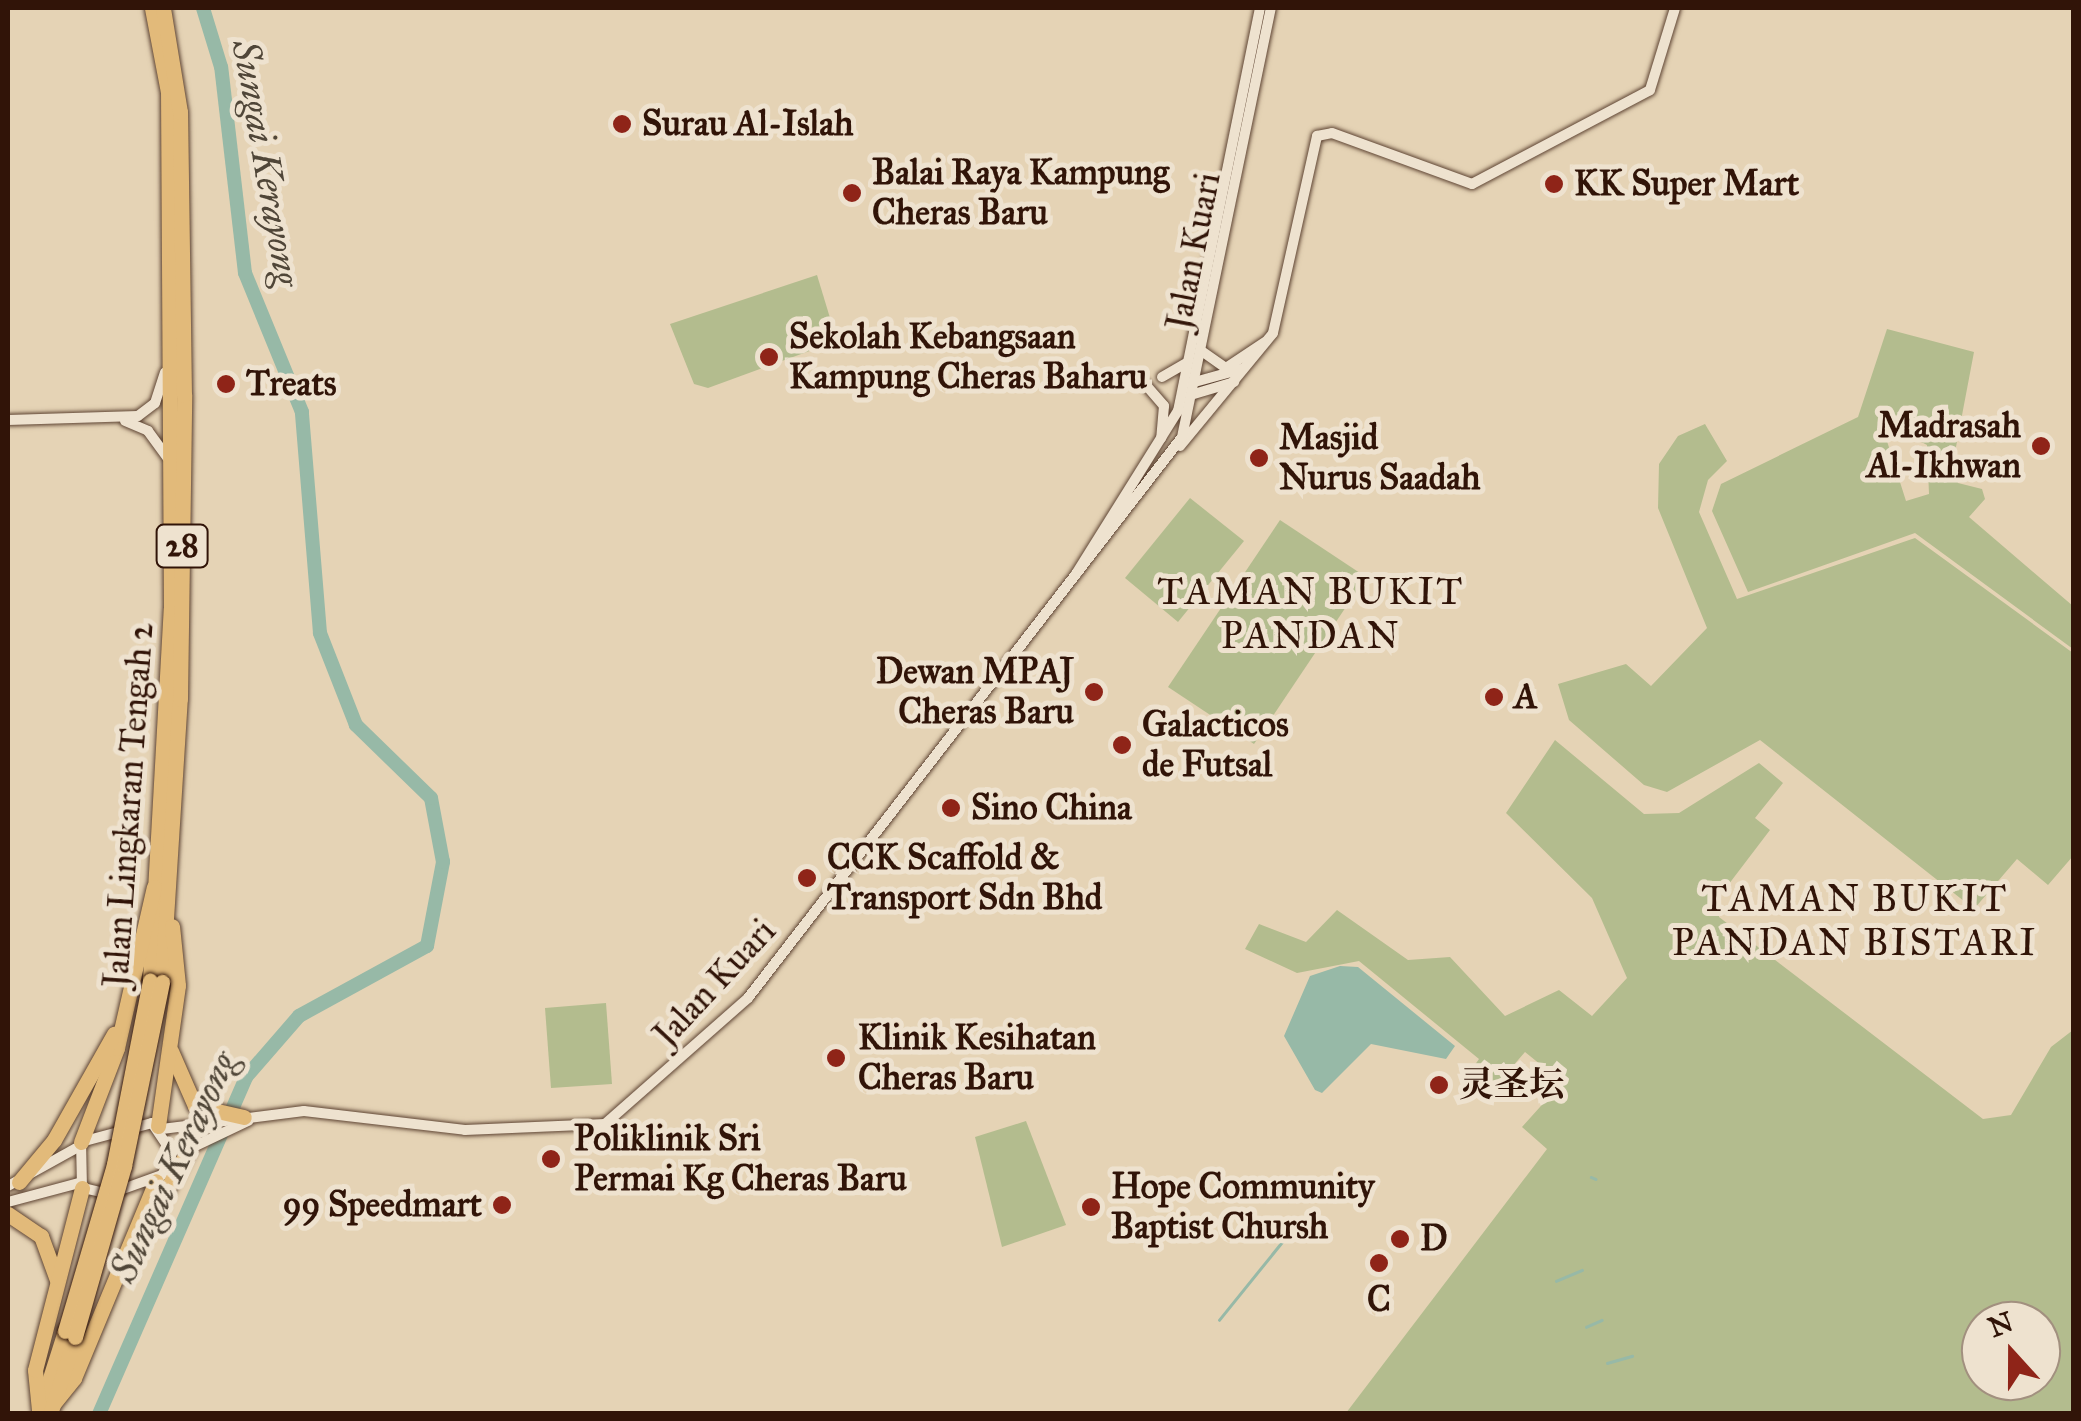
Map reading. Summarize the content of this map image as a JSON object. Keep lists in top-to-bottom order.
{
  "streets": {
    "highway": ["28", "Jalan Lingkaran Tengah 2"],
    "street": ["Jalan Kuari"]
  },
  "districts": ["TAMAN BUKIT PANDAN", "TAMAN BUKIT PANDAN BISTARI"],
  "water": ["Sungai Kerayong"],
  "places": [
    "Surau Al-Islah",
    "KK Super Mart",
    "Balai Raya Kampung Cheras Baru",
    "Sekolah Kebangsaan Kampung Cheras Baharu",
    "Treats",
    "Madrasah Al-Ikhwan",
    "Masjid Nurus Saadah",
    "Dewan MPAJ Cheras Baru",
    "A",
    "Galacticos de Futsal",
    "Sino China",
    "CCK Scaffold & Transport Sdn Bhd",
    "Klinik Kesihatan Cheras Baru",
    "灵圣坛",
    "Poliklinik Sri Permai Kg Cheras Baru",
    "99 Speedmart",
    "Hope Community Baptist Chursh",
    "D",
    "C"
  ],
  "north": "top"
}
